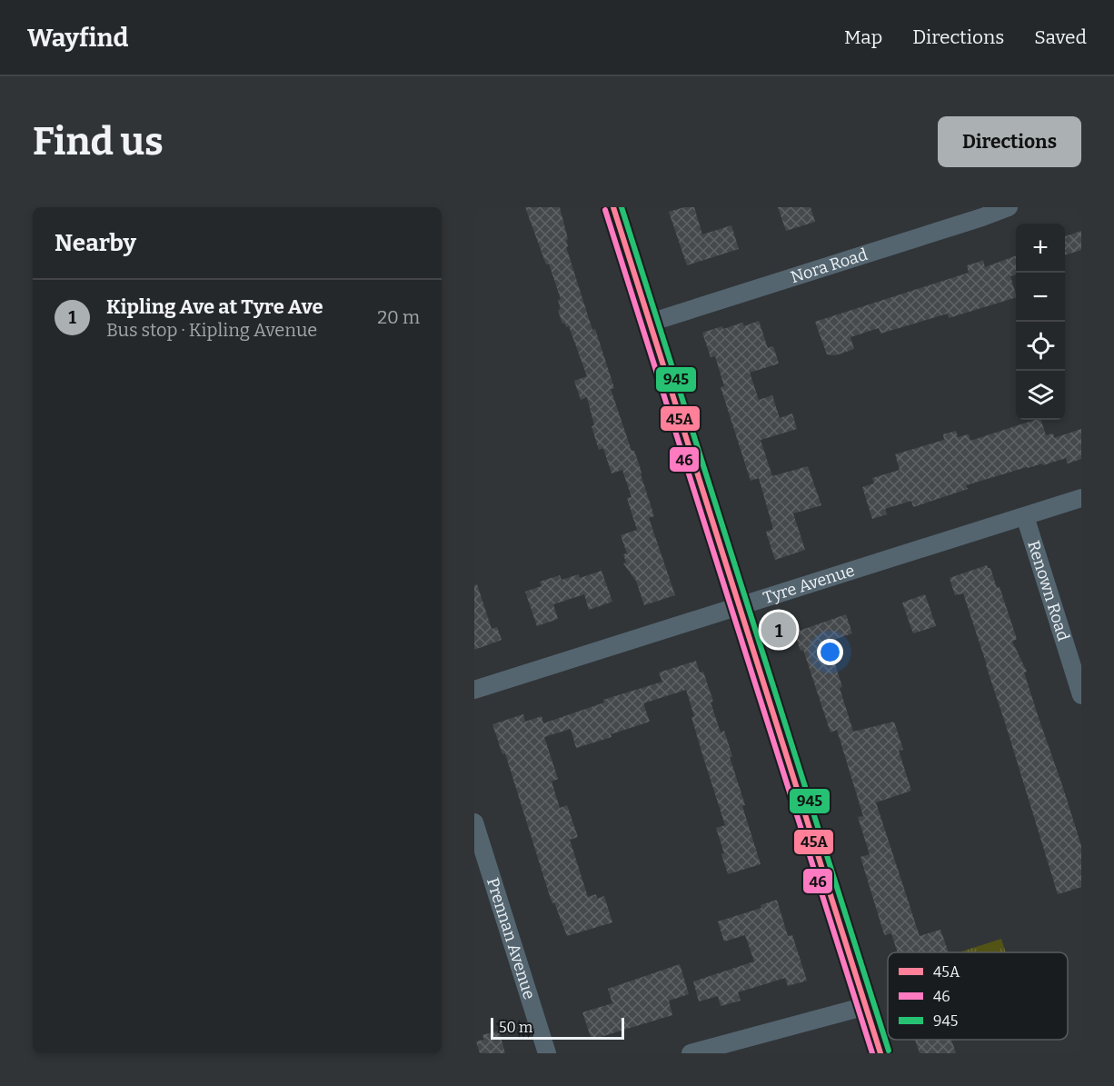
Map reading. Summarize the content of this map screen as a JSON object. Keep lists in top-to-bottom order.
{
  "streets": {
    "street": [
      "Nora Road",
      "Tyre Avenue",
      "Renown Road",
      "Prennan Avenue"
    ]
  },
  "crossings": [
    ["Tyre Avenue", "Renown Road"]
  ],
  "lines": ["transit line 45A", "transit line 945", "transit line 46"],
  "legend": ["45A", "46", "945"],
  "scale_bar": "50 m",
  "page": {
    "header": "Wayfind",
    "nav": ["Map", "Directions", "Saved"],
    "buttons": "Directions",
    "title": "Find us",
    "heading": "Nearby",
    "map_buttons": ["+", "−"],
    "list": [
      {
        "mark": "1",
        "name": "Kipling Ave at Tyre Ave",
        "note": "Bus stop · Kipling Avenue",
        "value": "20 m"
      }
    ],
    "pins": "1",
    "scale": "50 m"
  }
}
